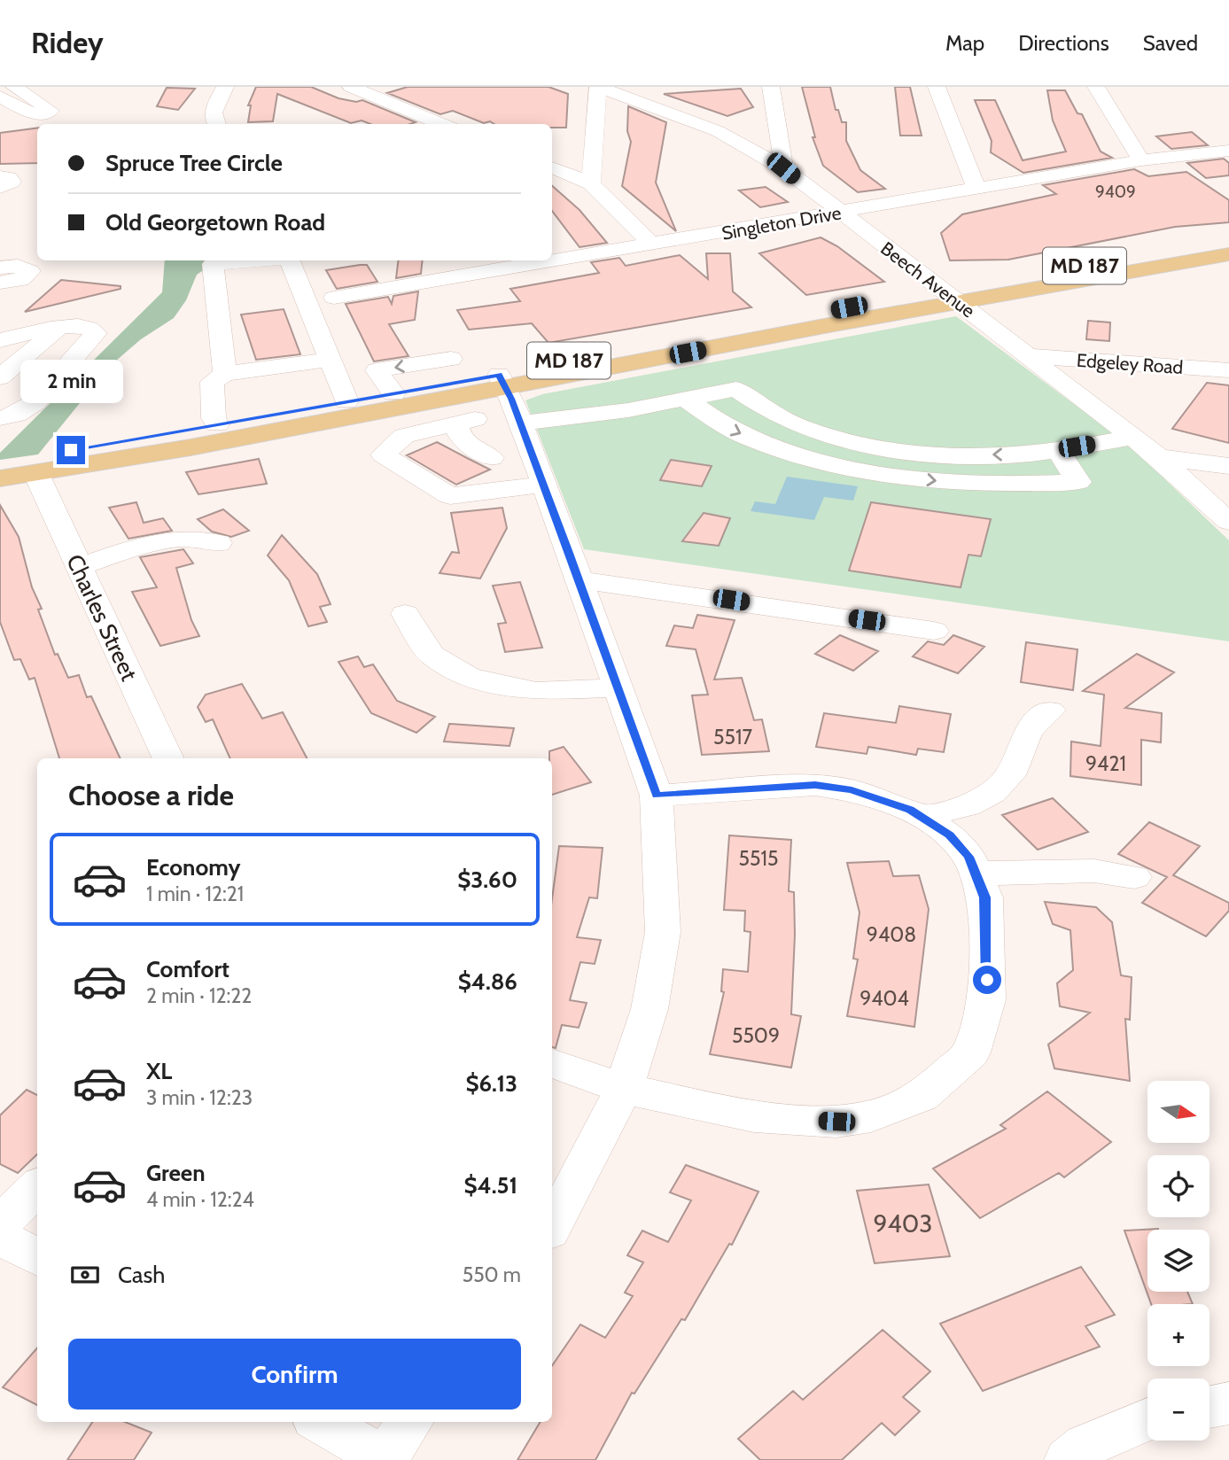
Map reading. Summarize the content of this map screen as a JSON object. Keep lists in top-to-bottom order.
{
  "streets": {
    "main road": ["MD 187"],
    "street": [
      "Singleton Drive",
      "Beech Avenue",
      "Edgeley Road",
      "Charles Street"
    ]
  },
  "crossings": [
    ["Singleton Drive", "Beech Avenue"],
    ["MD 187", "Beech Avenue"],
    ["MD 187", "Charles Street"],
    ["Beech Avenue", "Edgeley Road"]
  ],
  "house_numbers": [
    "9409",
    "5517",
    "9421",
    "5515",
    "9408",
    "9404",
    "5509",
    "9403"
  ],
  "north": "right",
  "page": {
    "header": "Ridey",
    "nav": ["Map", "Directions", "Saved"],
    "banner": ["Spruce Tree Circle", "Old Georgetown Road"],
    "bubble": "2 min",
    "heading": "Choose a ride",
    "list": [
      {
        "name": "Economy",
        "note": "1 min · 12:21",
        "value": "$3.60"
      },
      {
        "name": "Comfort",
        "note": "2 min · 12:22",
        "value": "$4.86"
      },
      {
        "name": "XL",
        "note": "3 min · 12:23",
        "value": "$6.13"
      },
      {
        "name": "Green",
        "note": "4 min · 12:24",
        "value": "$4.51"
      }
    ],
    "map_buttons": ["+", "−"],
    "pay": ["Cash", "550 m"],
    "buttons": "Confirm"
  }
}
